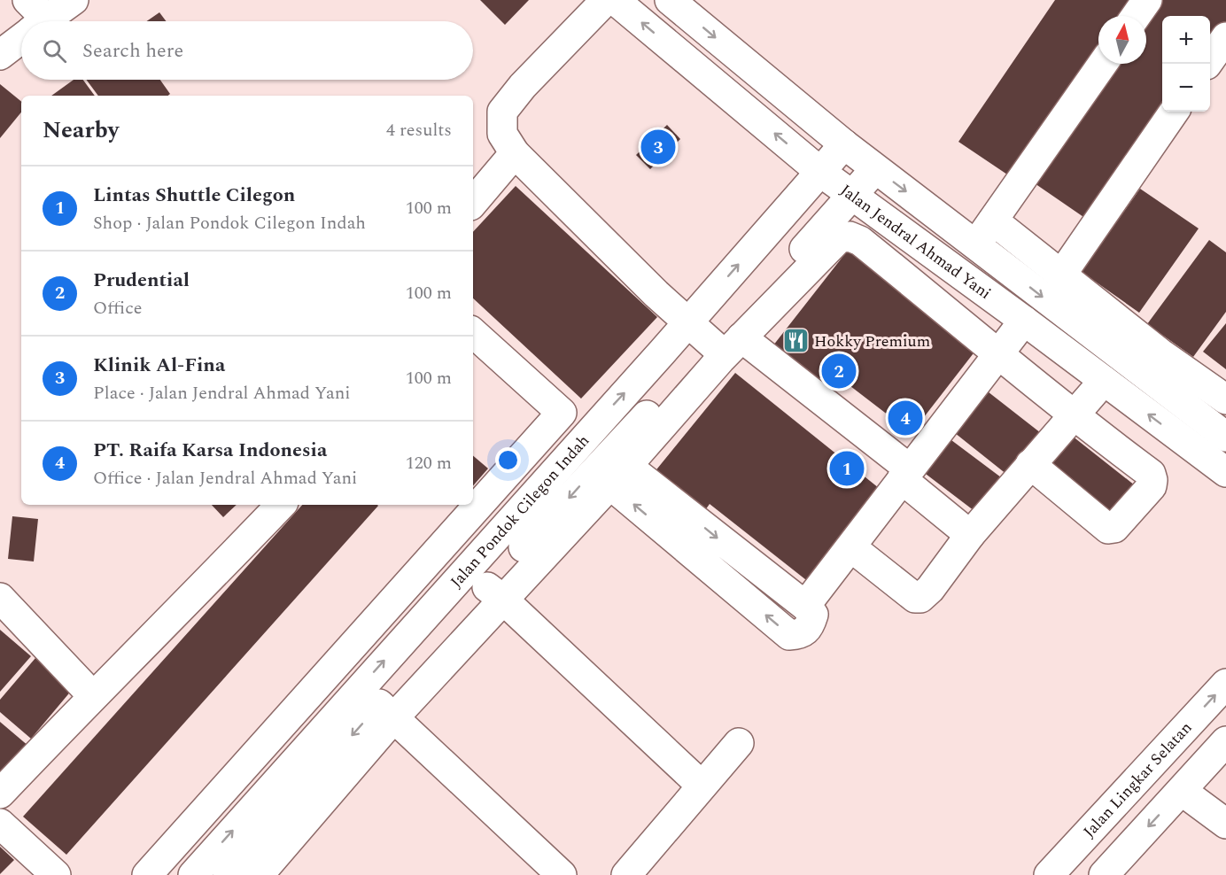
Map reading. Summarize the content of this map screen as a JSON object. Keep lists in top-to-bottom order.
{
  "streets": {
    "main road": ["Jalan Jendral Ahmad Yani", "Jalan Pondok Cilegon Indah", "Jalan Lingkar Selatan"]
  },
  "crossings": [
    ["Jalan Jendral Ahmad Yani", "Jalan Pondok Cilegon Indah"]
  ],
  "places": {
    "restaurant": ["Hokky Premium"]
  },
  "north": "top",
  "page": {
    "map_buttons": ["+", "−"],
    "search": "Search here",
    "heading": ["Nearby", "4 results"],
    "pins": [
      "3",
      "2",
      "4",
      "1"
    ],
    "list": [
      {
        "mark": "1",
        "name": "Lintas Shuttle Cilegon",
        "note": "Shop · Jalan Pondok Cilegon Indah",
        "value": "100 m"
      },
      {
        "mark": "2",
        "name": "Prudential",
        "note": "Office",
        "value": "100 m"
      },
      {
        "mark": "3",
        "name": "Klinik Al-Fina",
        "note": "Place · Jalan Jendral Ahmad Yani",
        "value": "100 m"
      },
      {
        "mark": "4",
        "name": "PT. Raifa Karsa Indonesia",
        "note": "Office · Jalan Jendral Ahmad Yani",
        "value": "120 m"
      }
    ]
  }
}
